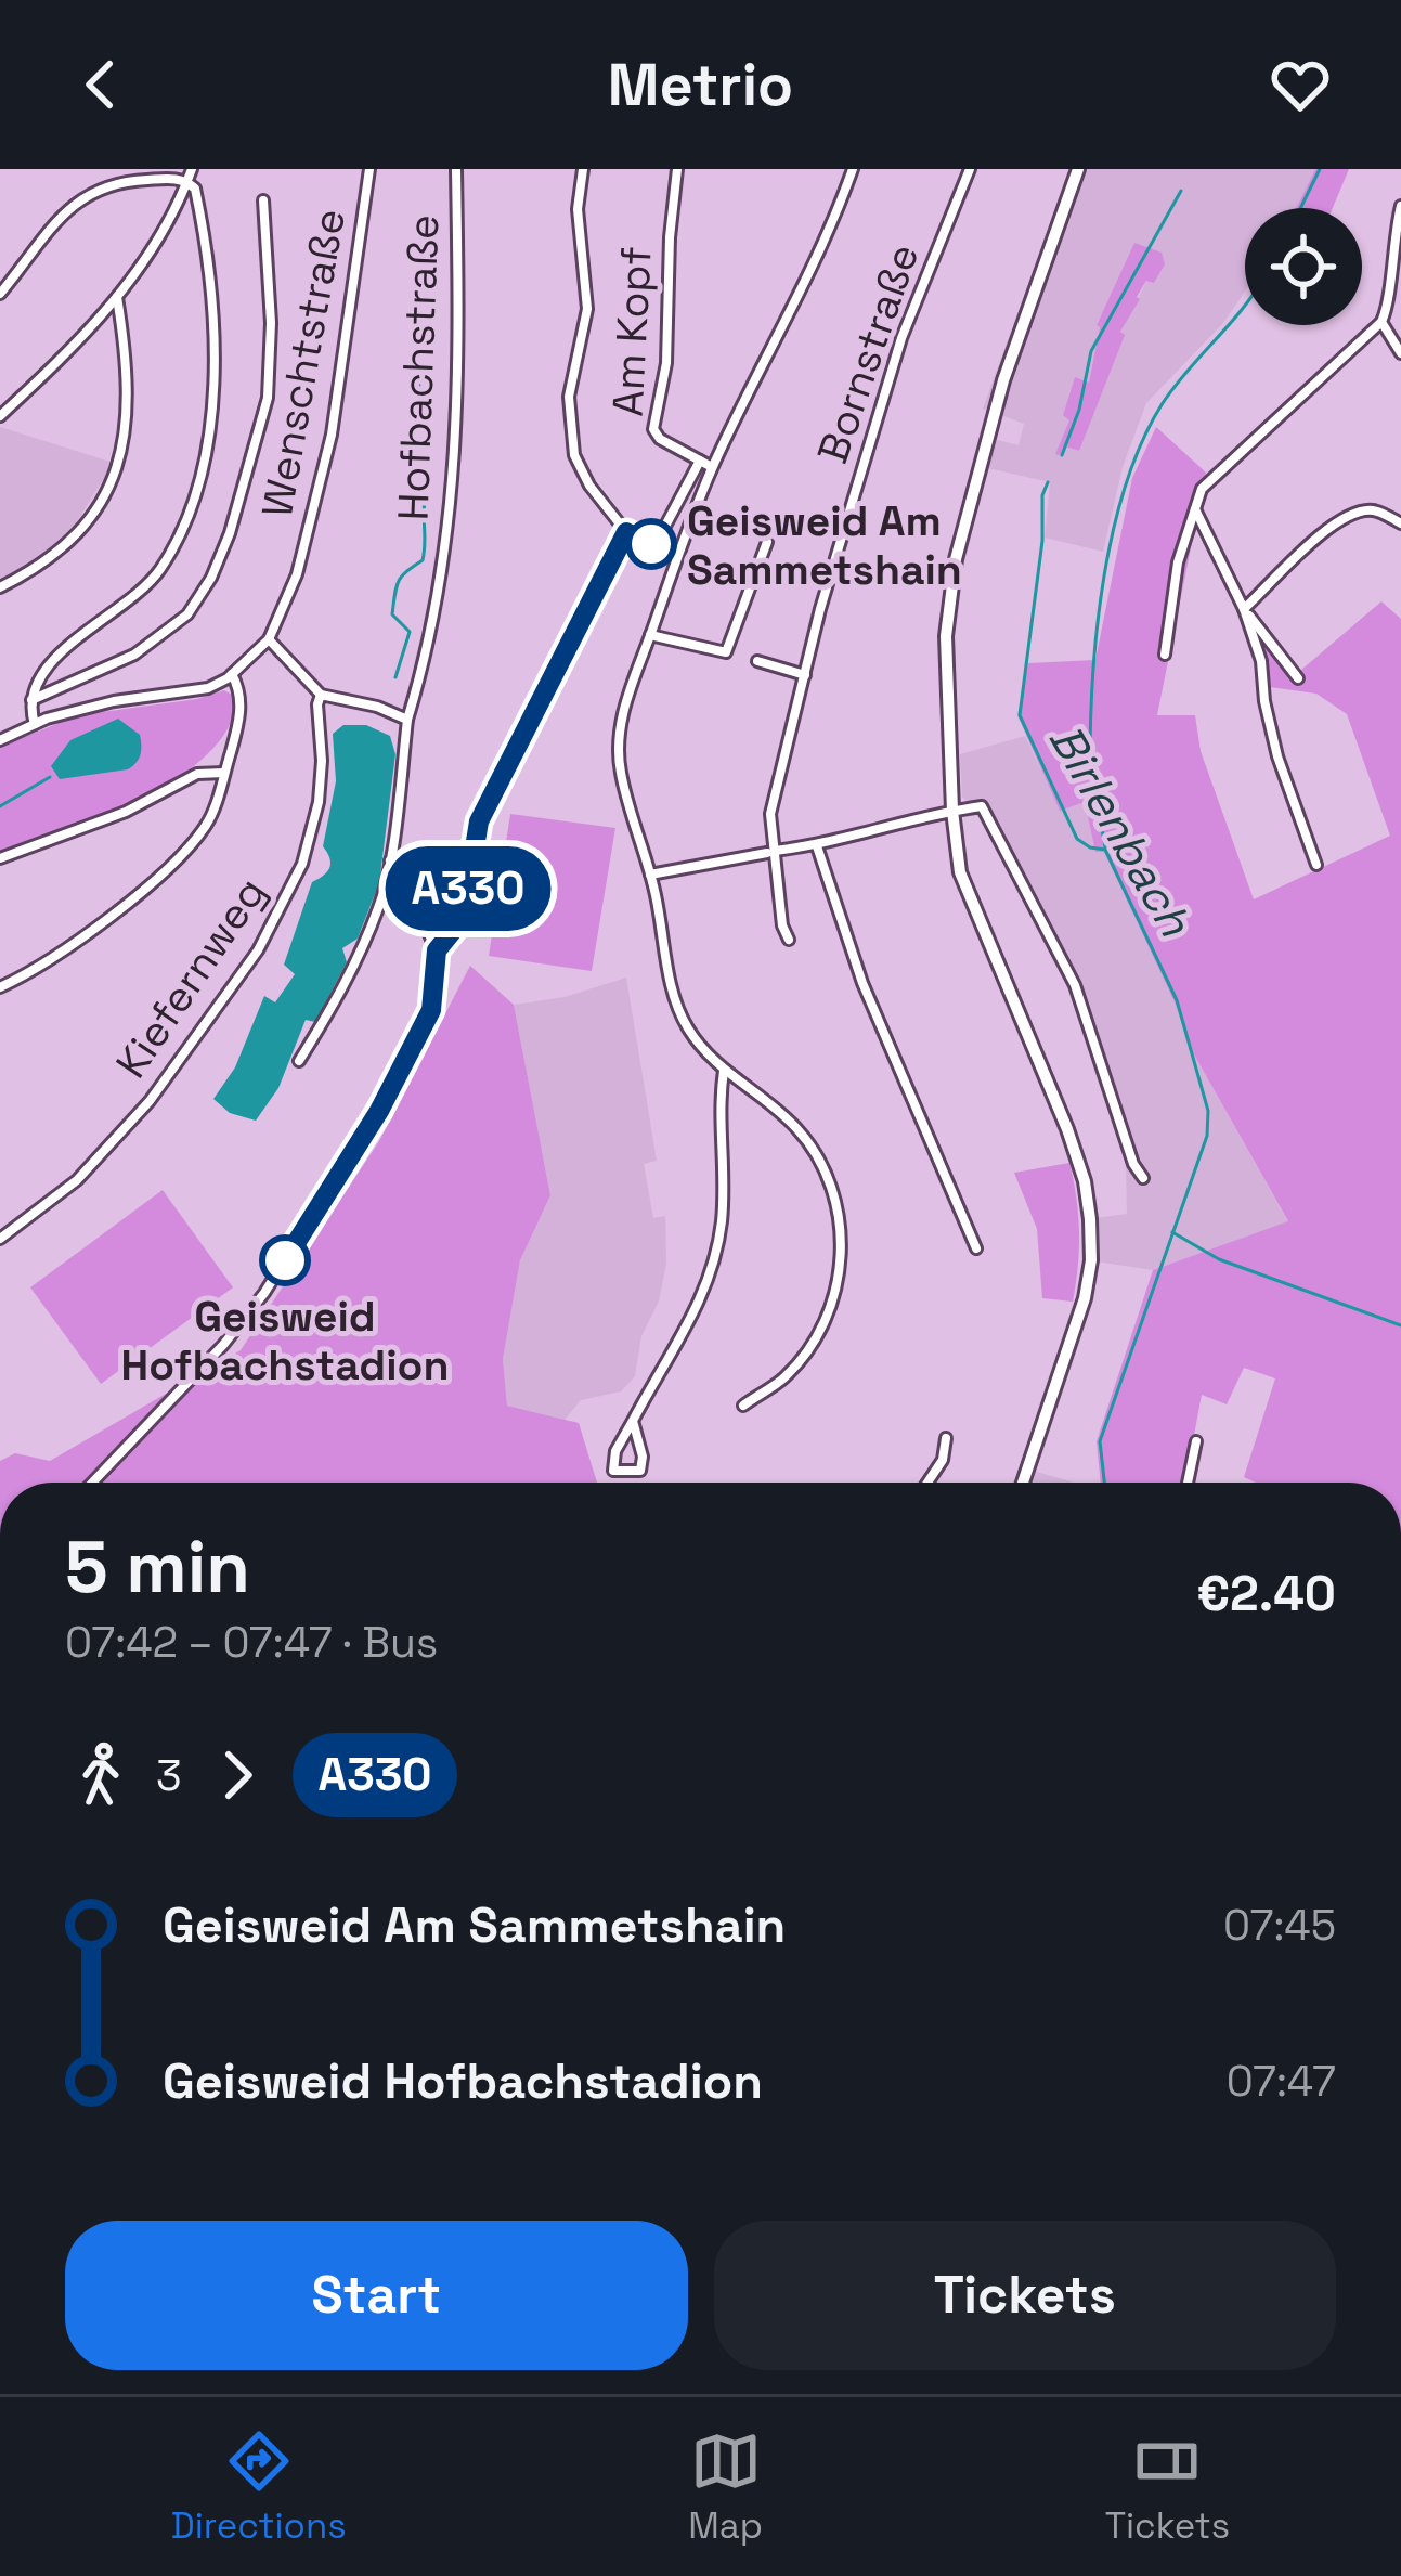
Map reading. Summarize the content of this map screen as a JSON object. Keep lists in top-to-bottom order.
{
  "streets": {
    "street": [
      "Am Kopf",
      "Bornstraße",
      "Wenschtstraße",
      "Hofbachstraße",
      "Kiefernweg"
    ]
  },
  "water": ["Birlenbach"],
  "places": ["Geisweid Am Sammetshain", "Geisweid Hofbachstadion"],
  "lines": ["bus line A330"],
  "page": {
    "header": "Metrio",
    "on_map": "A330",
    "heading": ["5 min", "07:42 – 07:47 · Bus", "€2.40"],
    "legs": ["3", "A330"],
    "list": [
      {
        "name": "Geisweid Am Sammetshain",
        "value": "07:45"
      },
      {
        "name": "Geisweid Hofbachstadion",
        "value": "07:47"
      }
    ],
    "buttons": ["Start", "Tickets"],
    "tabs": ["Directions", "Map", "Tickets"]
  }
}
